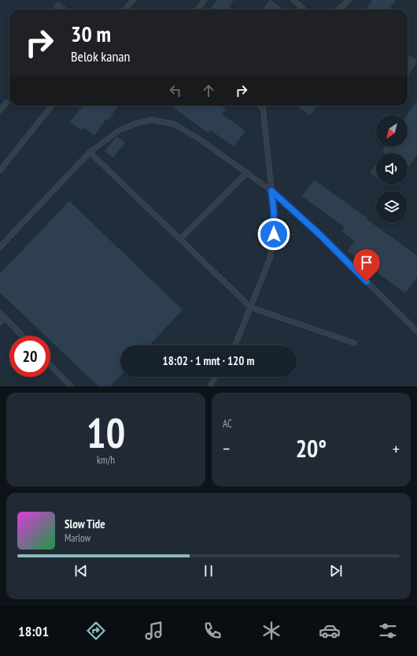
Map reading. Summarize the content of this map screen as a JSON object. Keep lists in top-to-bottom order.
{
  "north": "bottom left",
  "page": {
    "turn": ["30 m", "Belok kanan"],
    "limit": "20",
    "trip": "18:02 · 1 mnt · 120 m",
    "tile": [
      ["10", "km/h"],
      "AC"
    ],
    "heat": ["−", "20°", "+"],
    "song": ["Slow Tide", "Marlow"],
    "tabs": "18:01"
  }
}
